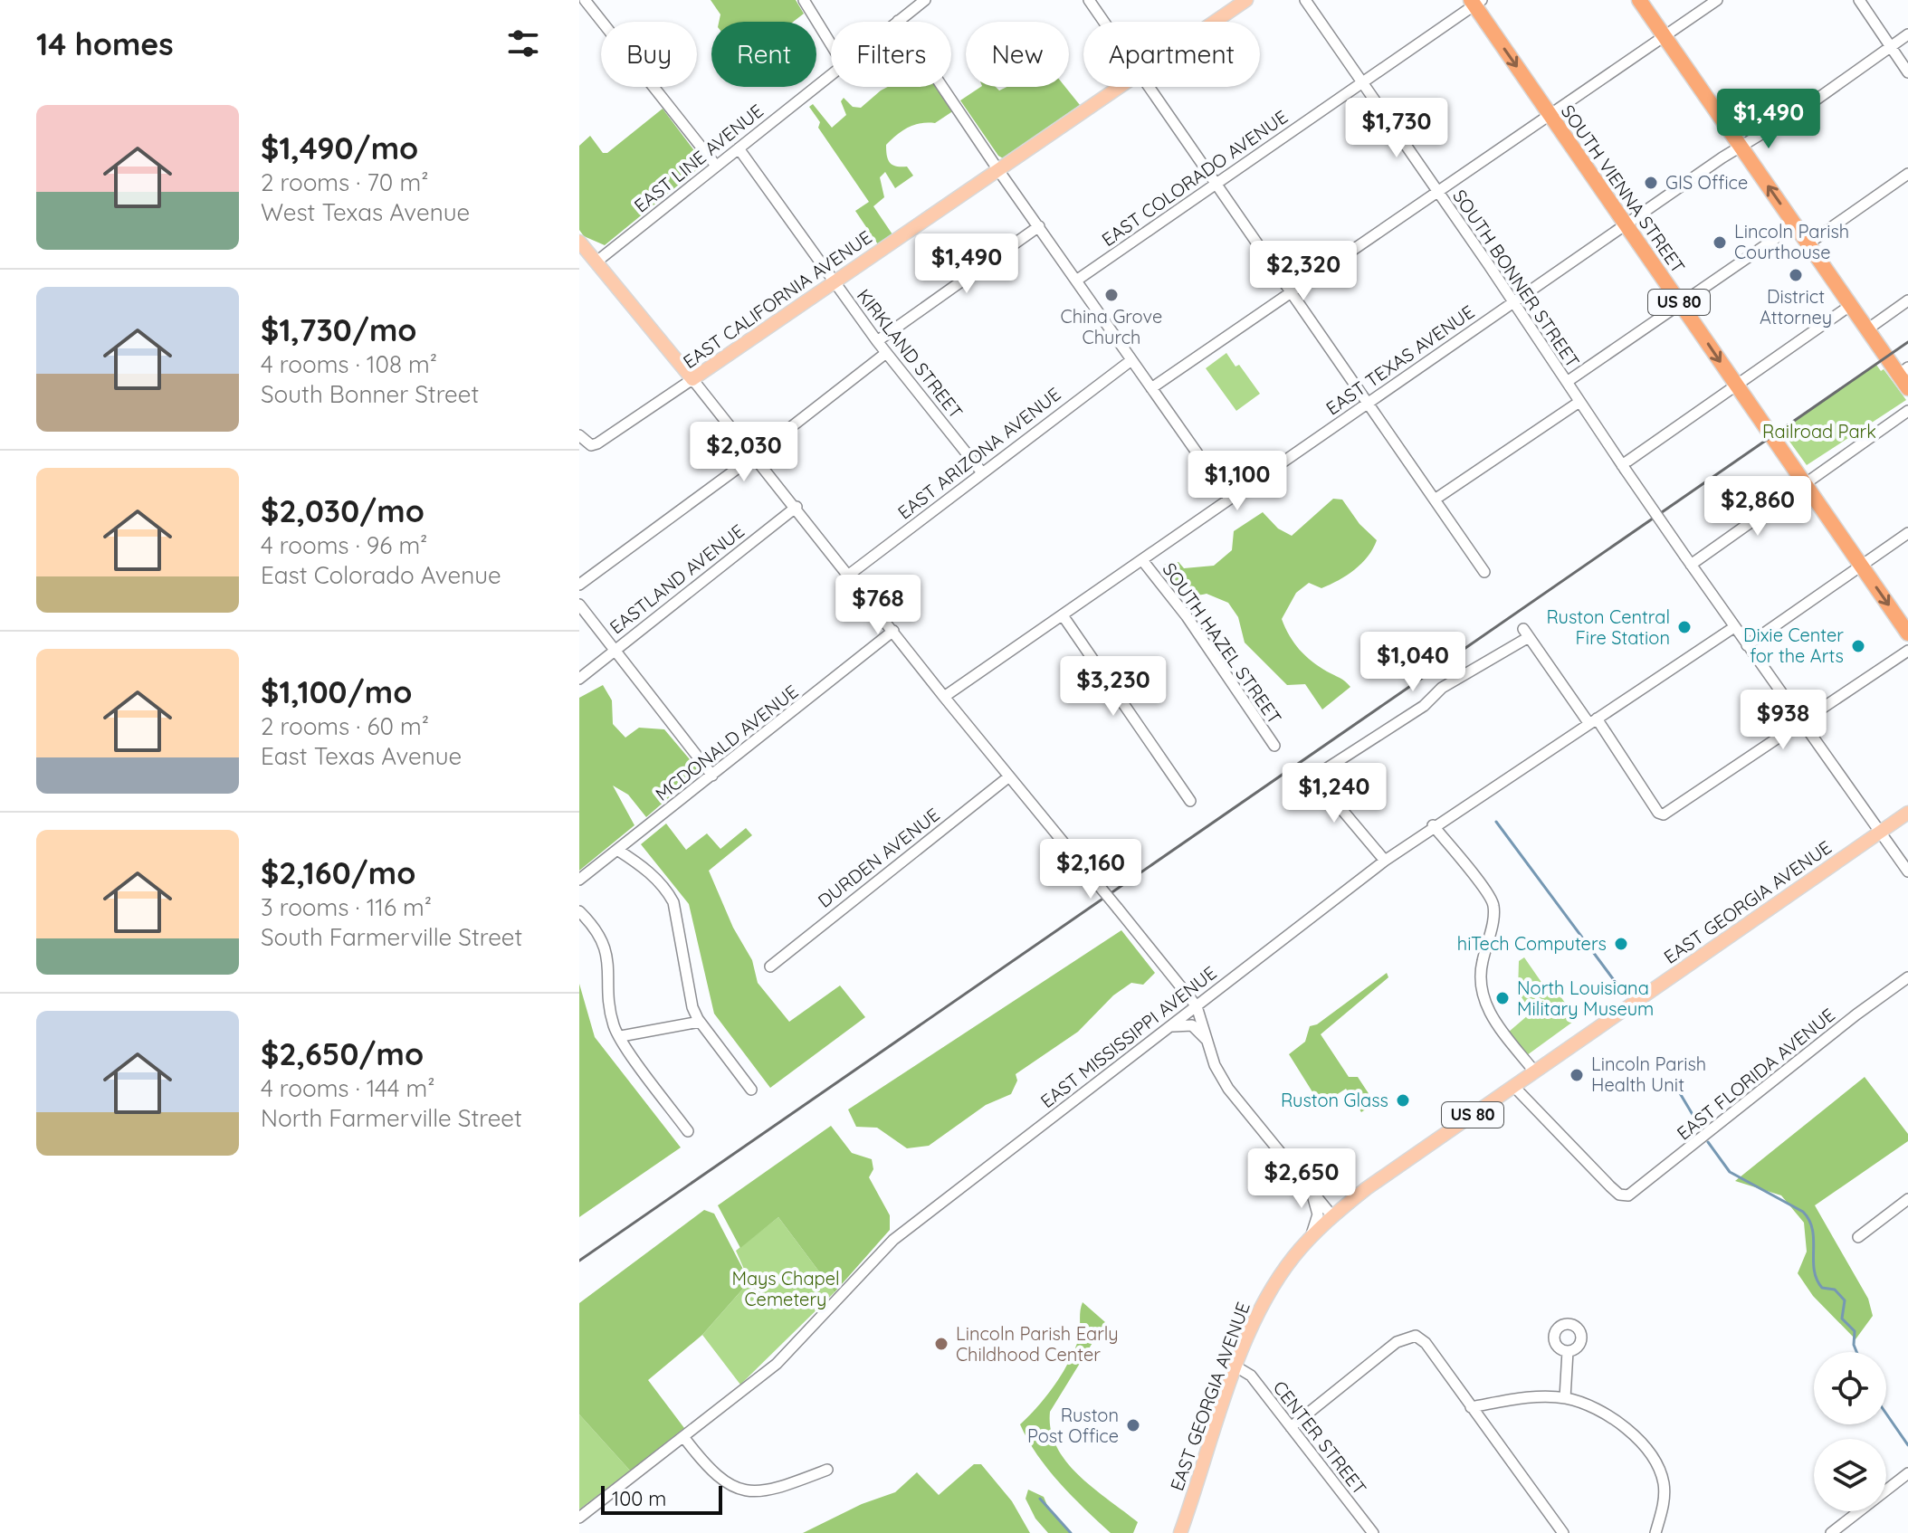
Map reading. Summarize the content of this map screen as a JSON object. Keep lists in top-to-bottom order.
{
  "streets": {
    "highway": ["SOUTH VIENNA STREET", "US 80"],
    "main road": ["EAST CALIFORNIA AVENUE", "EAST GEORGIA AVENUE"],
    "street": [
      "EAST LINE AVENUE",
      "EAST COLORADO AVENUE",
      "SOUTH BONNER STREET",
      "KIRKLAND STREET",
      "EAST TEXAS AVENUE",
      "EAST ARIZONA AVENUE",
      "EASTLAND AVENUE",
      "SOUTH HAZEL STREET",
      "MCDONALD AVENUE",
      "DURDEN AVENUE",
      "EAST MISSISSIPPI AVENUE",
      "EAST FLORIDA AVENUE",
      "CENTER STREET"
    ]
  },
  "crossings": [
    ["EAST LINE AVENUE", "KIRKLAND STREET"],
    ["EAST COLORADO AVENUE", "SOUTH VIENNA STREET"],
    ["EAST COLORADO AVENUE", "SOUTH BONNER STREET"],
    ["SOUTH VIENNA STREET", "US 80"],
    ["SOUTH VIENNA STREET", "EAST TEXAS AVENUE"],
    ["SOUTH BONNER STREET", "EAST TEXAS AVENUE"],
    ["SOUTH BONNER STREET", "EAST GEORGIA AVENUE"],
    ["SOUTH BONNER STREET", "EAST MISSISSIPPI AVENUE"],
    ["EAST CALIFORNIA AVENUE", "KIRKLAND STREET"],
    ["KIRKLAND STREET", "EAST ARIZONA AVENUE"],
    ["EAST TEXAS AVENUE", "SOUTH HAZEL STREET"],
    ["EAST GEORGIA AVENUE", "EAST FLORIDA AVENUE"],
    ["EAST GEORGIA AVENUE", "CENTER STREET"]
  ],
  "one_way": ["SOUTH VIENNA STREET"],
  "parks": ["Railroad Park", "Mays Chapel Cemetery"],
  "places": [
    "GIS Office",
    "Lincoln Parish Courthouse",
    "District Attorney",
    "China Grove Church",
    "Ruston Central Fire Station",
    "Dixie Center for the Arts",
    "hiTech Computers",
    "North Louisiana Military Museum",
    "Lincoln Parish Health Unit",
    "Ruston Glass",
    "Lincoln Parish Early Childhood Center",
    "Ruston Post Office"
  ],
  "scale_bar": "100 m",
  "page": {
    "heading": "14 homes",
    "chip": [
      "Buy",
      "Rent",
      "Filters",
      "New",
      "Apartment"
    ],
    "list": [
      {
        "name": "$1,490/mo",
        "note": "2 rooms · 70 m² · West Texas Avenue"
      },
      {
        "name": "$1,730/mo",
        "note": "4 rooms · 108 m² · South Bonner Street"
      },
      {
        "name": "$2,030/mo",
        "note": "4 rooms · 96 m² · East Colorado Avenue"
      },
      {
        "name": "$1,100/mo",
        "note": "2 rooms · 60 m² · East Texas Avenue"
      },
      {
        "name": "$2,160/mo",
        "note": "3 rooms · 116 m² · South Farmerville Street"
      },
      {
        "name": "$2,650/mo",
        "note": "4 rooms · 144 m² · North Farmerville Street"
      }
    ],
    "price": [
      "$1,490",
      "$1,730",
      "$1,490",
      "$2,320",
      "$2,030",
      "$1,100",
      "$2,860",
      "$768",
      "$1,040",
      "$3,230",
      "$938",
      "$1,240",
      "$2,160",
      "$2,650"
    ],
    "scale": "100 m"
  }
}
